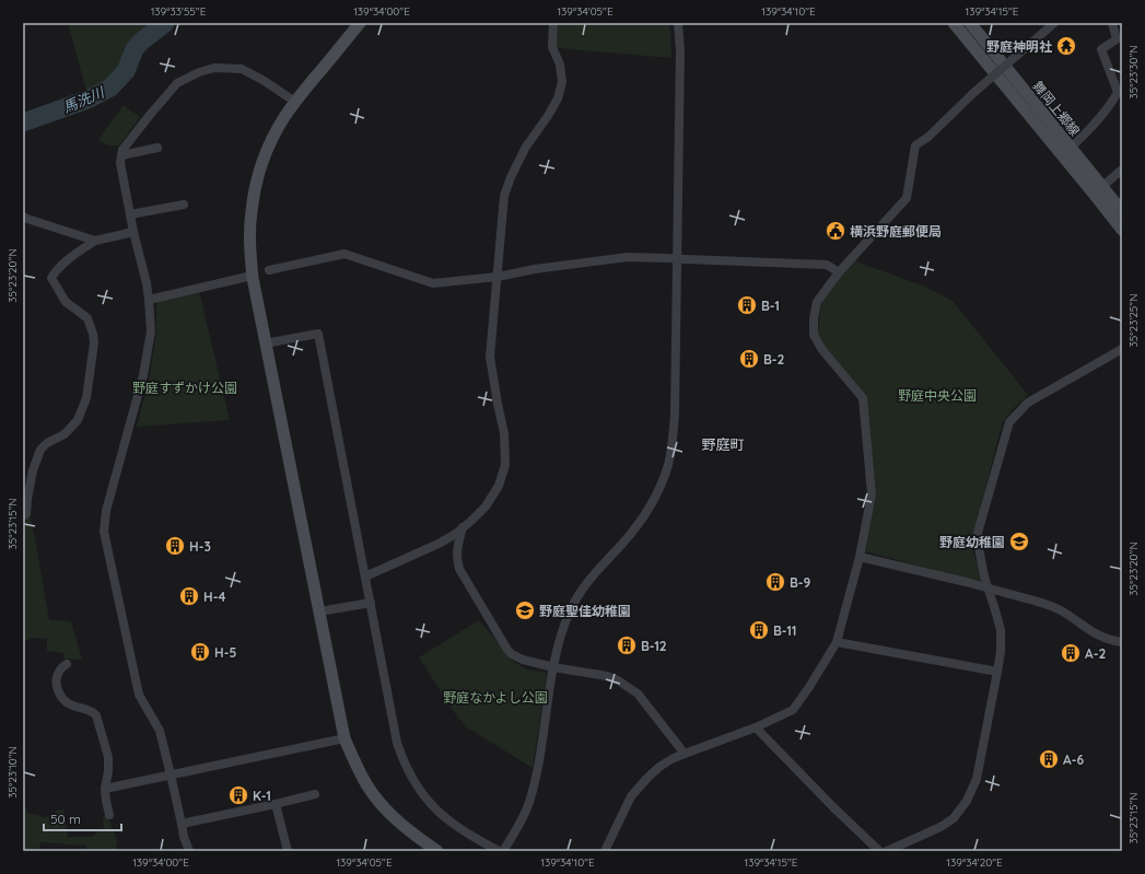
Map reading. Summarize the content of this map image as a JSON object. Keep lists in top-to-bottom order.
{
  "streets": {
    "street": ["舞岡上郷線"]
  },
  "districts": ["野庭町"],
  "water": ["馬洗川"],
  "parks": ["野庭すずかけ公園", "野庭中央公園", "野庭なかよし公園"],
  "places": {
    "temple": ["野庭神明社"],
    "public building": ["横浜野庭郵便局"],
    "building": [
      "B-1",
      "B-2",
      "H-3",
      "B-9",
      "H-4",
      "B-11",
      "B-12",
      "H-5",
      "A-2",
      "A-6",
      "K-1"
    ],
    "school or university": ["野庭幼稚園", "野庭聖佳幼稚園"]
  },
  "scale_bar": "50 m",
  "coordinates": [
    "139°33'55\"E",
    "139°34'00\"E",
    "139°34'05\"E",
    "139°34'10\"E",
    "139°34'15\"E",
    "35°23'30\"N",
    "35°23'20\"N",
    "35°23'25\"N",
    "35°23'15\"N",
    "35°23'10\"N",
    "139°34'20\"E"
  ]
}
